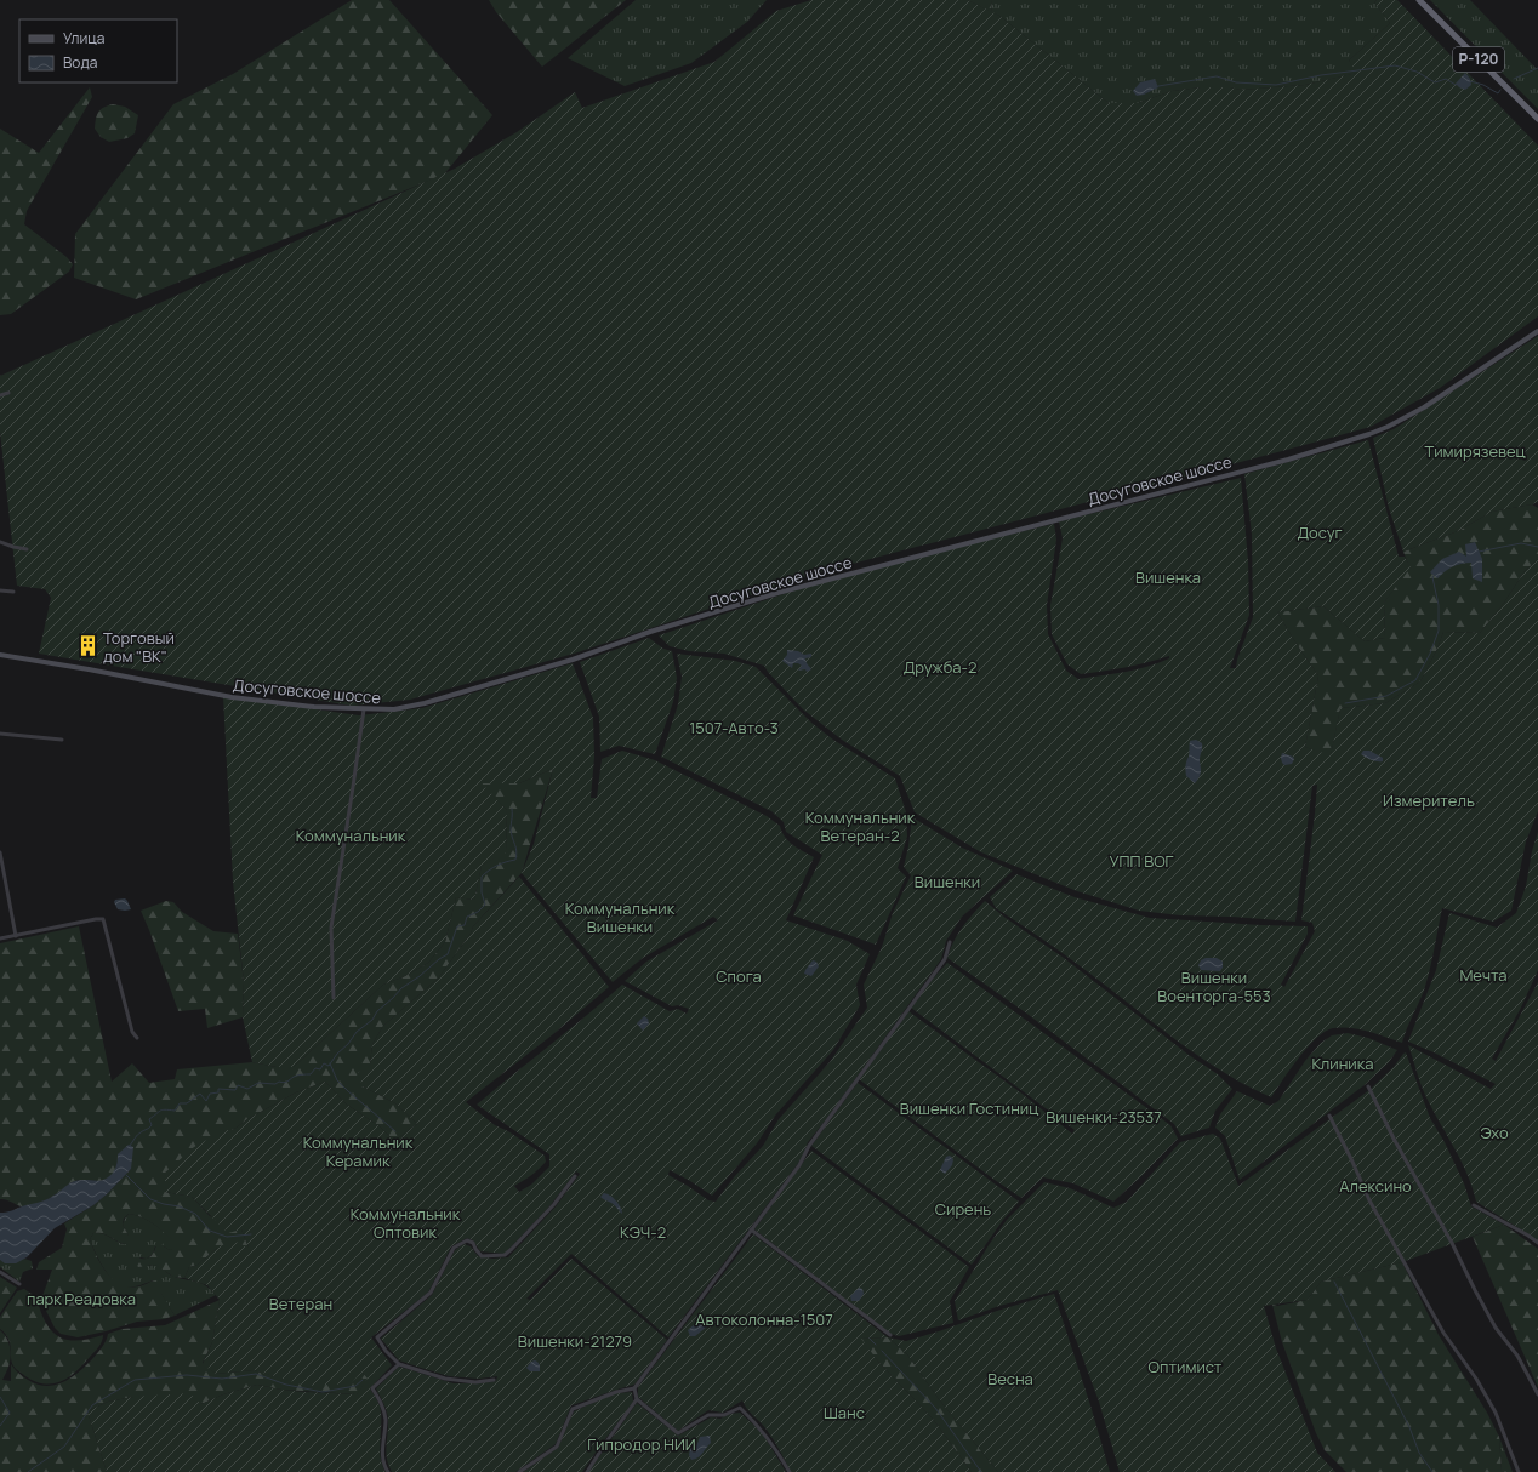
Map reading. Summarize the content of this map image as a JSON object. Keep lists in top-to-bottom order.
{
  "streets": {
    "highway": ["Р-120"],
    "main road": ["Досуговское шоссе"]
  },
  "parks": [
    "Тимирязевец",
    "Досуг",
    "Вишенка",
    "Дружба-2",
    "1507-Авто-3",
    "Измеритель",
    "Коммунальник Ветеран-2",
    "Коммунальник",
    "УПП ВОГ",
    "Вишенки",
    "Коммунальник Вишенки",
    "Мечта",
    "Спога",
    "Вишенки Военторга-553",
    "Клиника",
    "Вишенки Гостиниц",
    "Вишенки-23537",
    "Эхо",
    "Коммунальник Керамик",
    "Алексино",
    "Сирень",
    "Коммунальник Оптовик",
    "КЭЧ-2",
    "парк Реадовка",
    "Ветеран",
    "Автоколонна-1507",
    "Вишенки-21279",
    "Оптимист",
    "Весна",
    "Шанс",
    "Гипродор НИИ"
  ],
  "places": {
    "building": ["Торговый дом \"ВК\""]
  },
  "legend": ["Улица", "Вода"]
}
